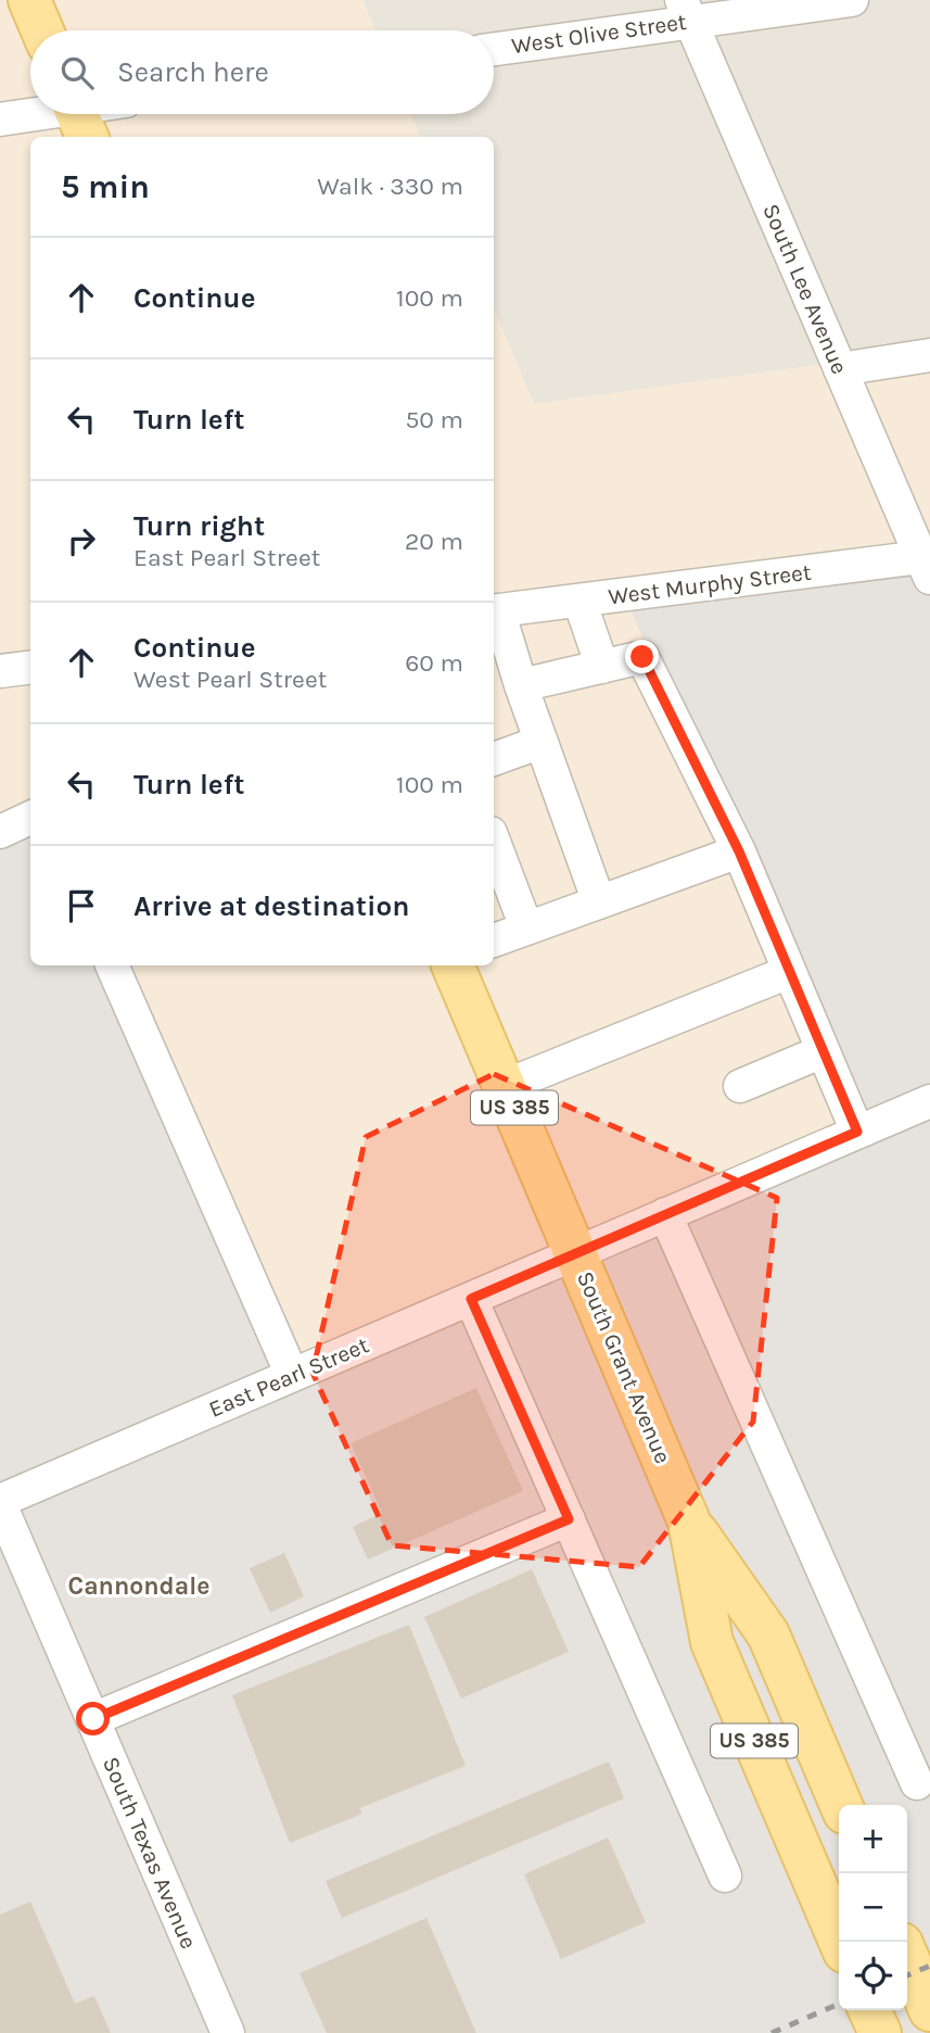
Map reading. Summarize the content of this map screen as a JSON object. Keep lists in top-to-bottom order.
{
  "streets": {
    "main road": ["US 385", "South Grant Avenue"],
    "street": [
      "West Olive Street",
      "South Lee Avenue",
      "West Murphy Street",
      "East Pearl Street",
      "South Texas Avenue"
    ]
  },
  "crossings": [
    ["West Olive Street", "South Lee Avenue"],
    ["South Lee Avenue", "West Murphy Street"],
    ["South Grant Avenue", "East Pearl Street"],
    ["East Pearl Street", "South Texas Avenue"]
  ],
  "districts": ["Cannondale"],
  "page": {
    "search": "Search here",
    "heading": ["5 min", "Walk · 330 m"],
    "list": [
      ["Continue", "100 m"],
      ["Turn left", "50 m"],
      ["Turn right", "East Pearl Street", "20 m"],
      ["Continue", "West Pearl Street", "60 m"],
      ["Turn left", "100 m"],
      "Arrive at destination"
    ],
    "map_buttons": ["+", "−"]
  }
}
